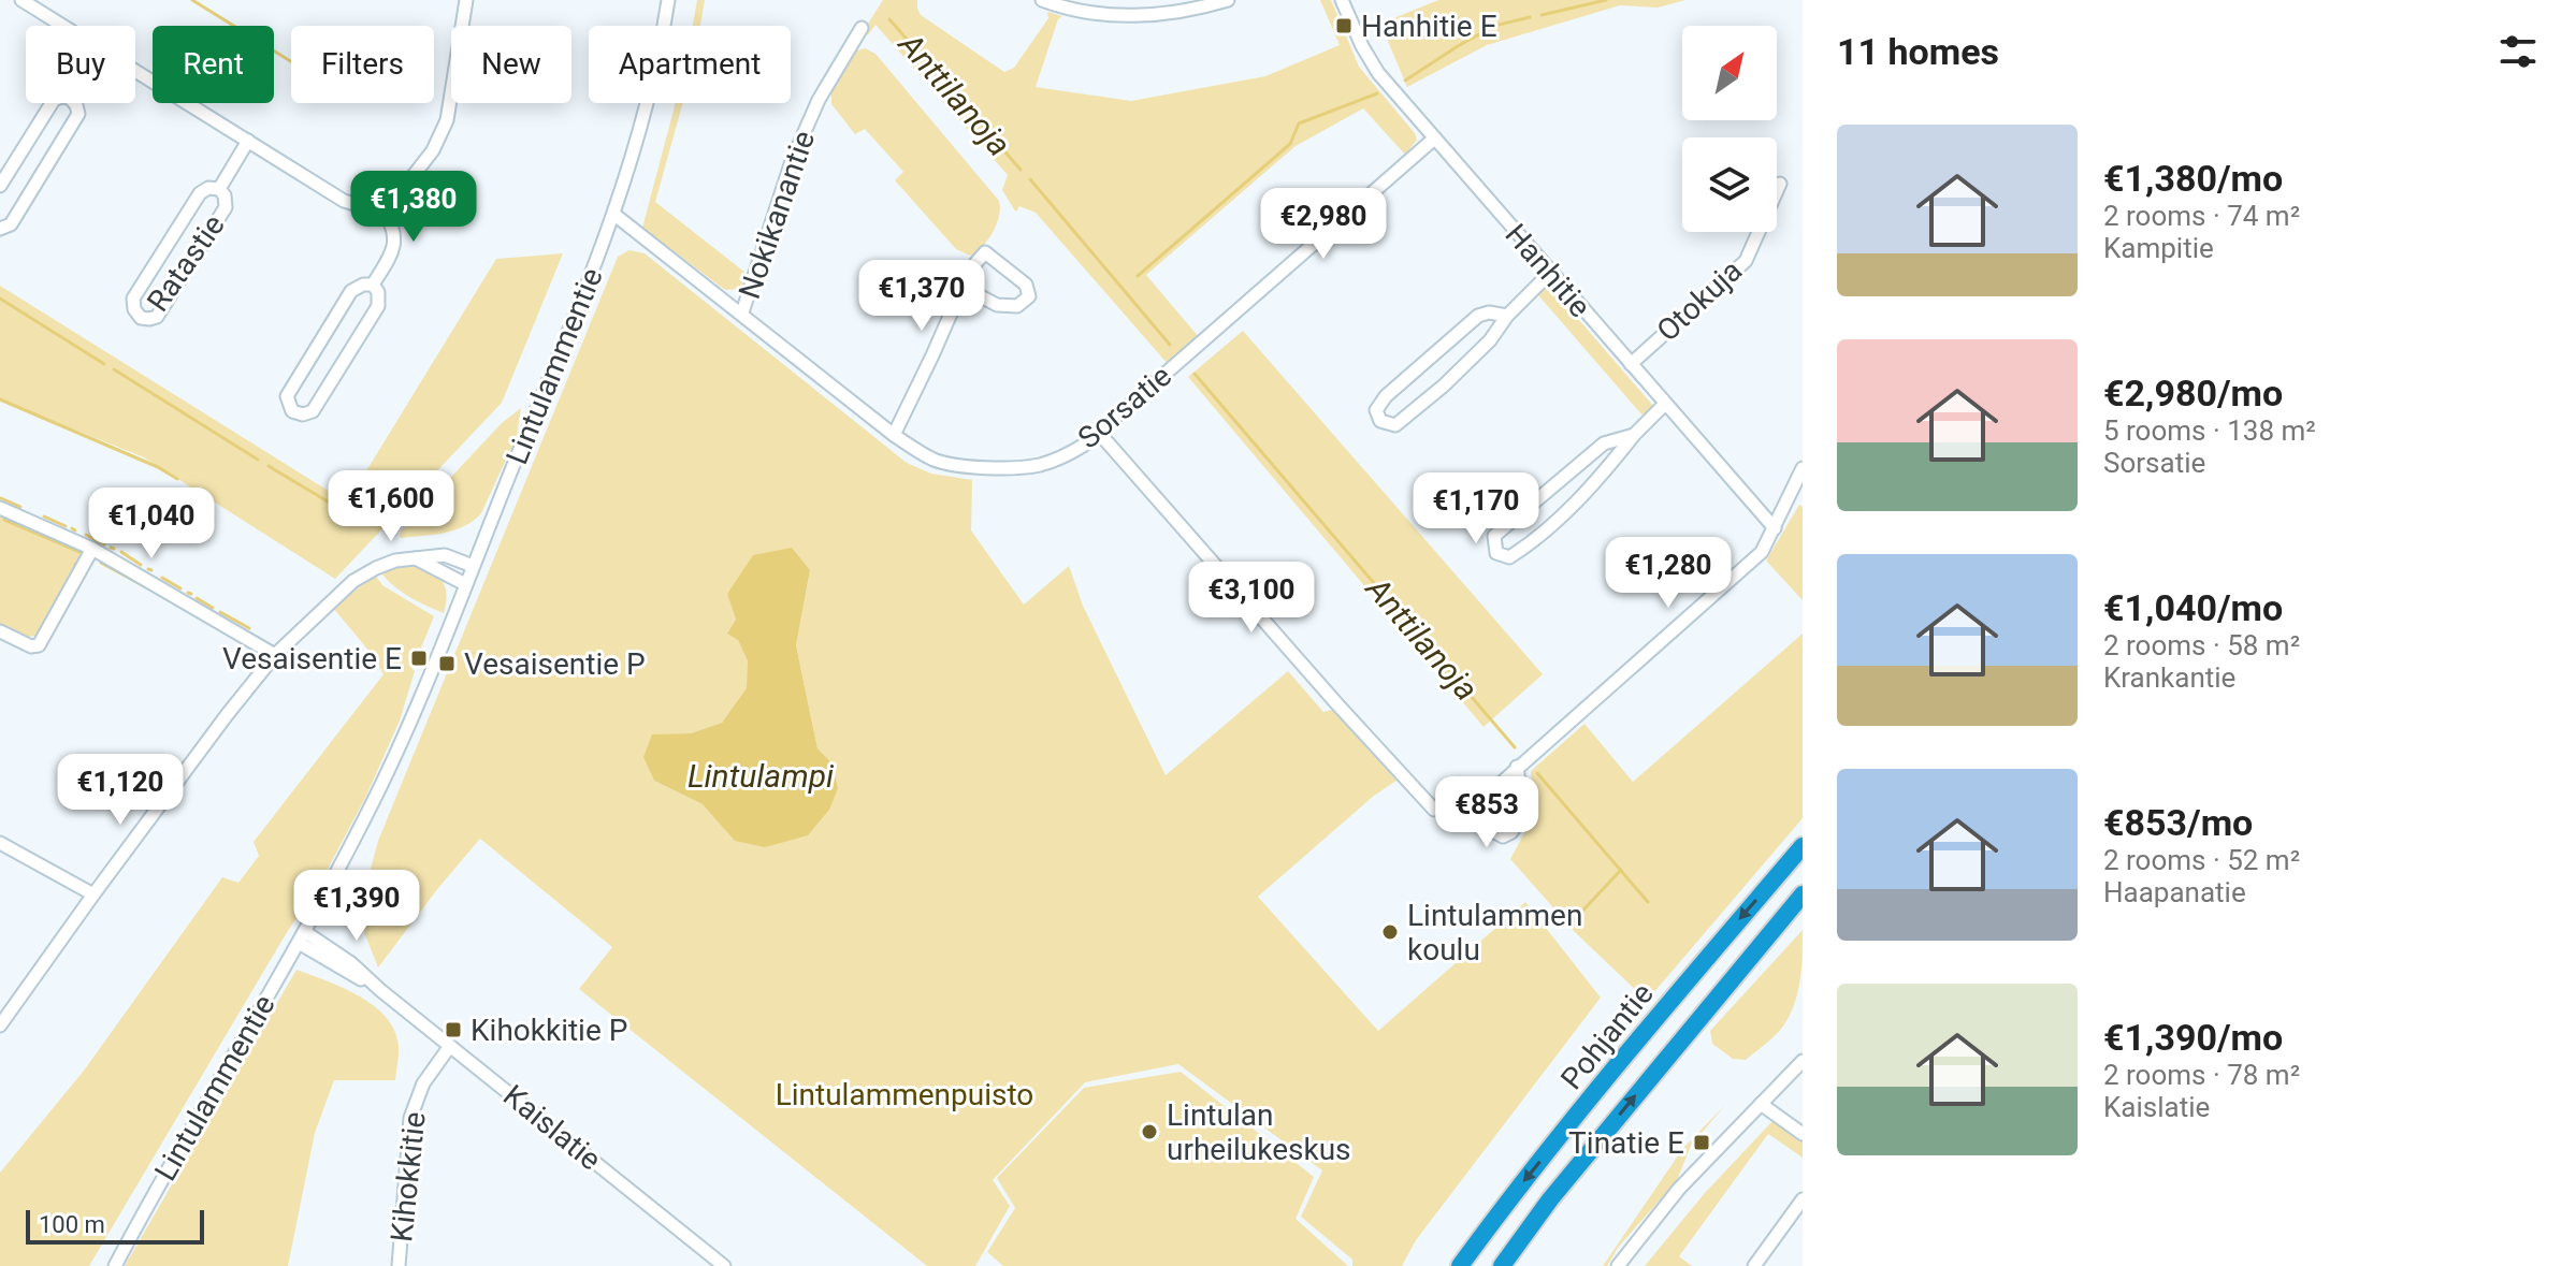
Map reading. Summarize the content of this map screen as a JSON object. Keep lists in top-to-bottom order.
{
  "streets": {
    "highway": ["Pohjantie"],
    "street": [
      "Nokikanantie",
      "Ratastie",
      "Hanhitie",
      "Otokuja",
      "Lintulammentie",
      "Sorsatie",
      "Kaislatie",
      "Kihokkitie"
    ]
  },
  "crossings": [
    ["Nokikanantie", "Sorsatie"],
    ["Hanhitie", "Otokuja"],
    ["Hanhitie", "Sorsatie"],
    ["Lintulammentie", "Sorsatie"],
    ["Lintulammentie", "Kaislatie"],
    ["Kaislatie", "Kihokkitie"]
  ],
  "water": ["Anttilanoja", "Lintulampi"],
  "parks": ["Lintulammenpuisto"],
  "places": {
    "transit": [
      "Hanhitie E",
      "Vesaisentie E",
      "Vesaisentie P",
      "Kihokkitie P",
      "Tinatie E"
    ],
    "other": ["Lintulammen koulu", "Lintulan urheilukeskus"]
  },
  "scale_bar": "100 m",
  "north": "top right",
  "page": {
    "heading": "11 homes",
    "chip": [
      "Buy",
      "Rent",
      "Filters",
      "New",
      "Apartment"
    ],
    "list": [
      {
        "name": "€1,380/mo",
        "note": "2 rooms · 74 m² · Kampitie"
      },
      {
        "name": "€2,980/mo",
        "note": "5 rooms · 138 m² · Sorsatie"
      },
      {
        "name": "€1,040/mo",
        "note": "2 rooms · 58 m² · Krankantie"
      },
      {
        "name": "€853/mo",
        "note": "2 rooms · 52 m² · Haapanatie"
      },
      {
        "name": "€1,390/mo",
        "note": "2 rooms · 78 m² · Kaislatie"
      }
    ],
    "price": [
      "€1,380",
      "€2,980",
      "€1,370",
      "€1,600",
      "€1,170",
      "€1,040",
      "€1,280",
      "€3,100",
      "€1,120",
      "€853",
      "€1,390"
    ],
    "scale": "100 m"
  }
}
